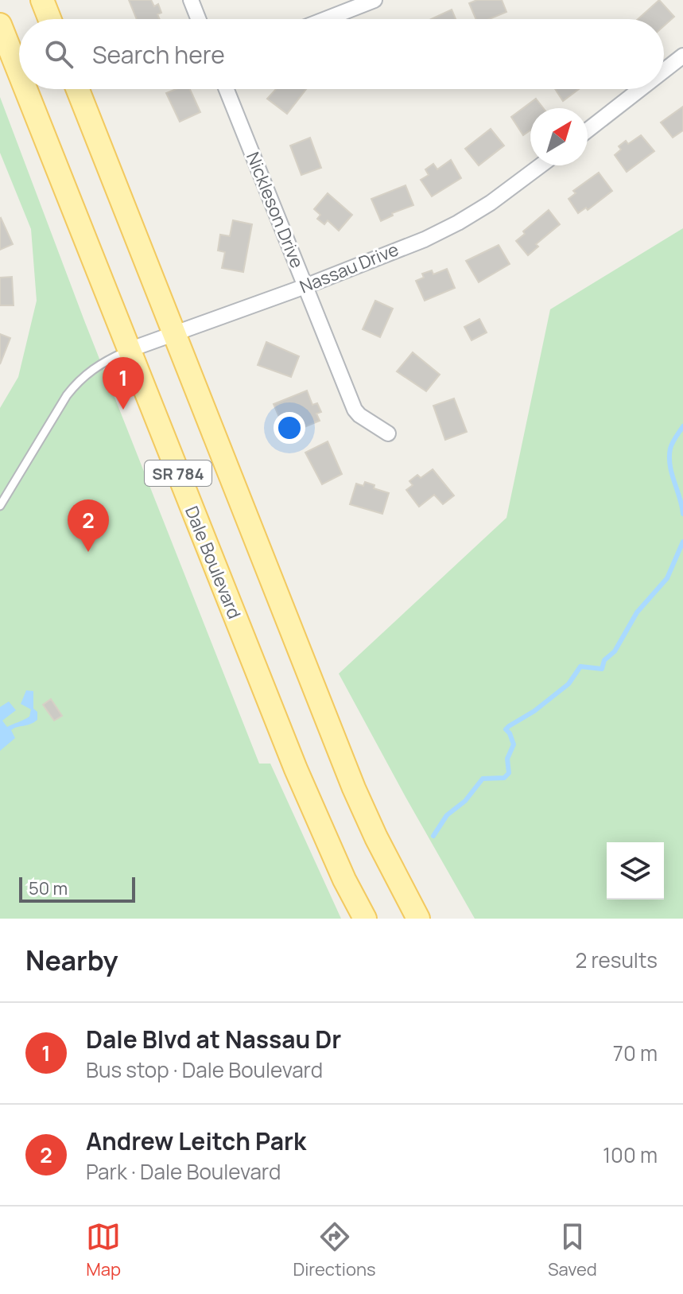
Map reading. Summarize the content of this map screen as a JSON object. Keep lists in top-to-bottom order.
{
  "streets": {
    "main road": ["SR 784", "Dale Boulevard"],
    "street": ["Nickleson Drive", "Nassau Drive"]
  },
  "crossings": [
    ["Nickleson Drive", "Nassau Drive"],
    ["Nassau Drive", "SR 784"],
    ["Nassau Drive", "Dale Boulevard"]
  ],
  "scale_bar": "50 m",
  "north": "top right",
  "page": {
    "search": "Search here",
    "pins": ["1", "2"],
    "scale": "50 m",
    "heading": ["Nearby", "2 results"],
    "list": [
      {
        "mark": "1",
        "name": "Dale Blvd at Nassau Dr",
        "note": "Bus stop · Dale Boulevard",
        "value": "70 m"
      },
      {
        "mark": "2",
        "name": "Andrew Leitch Park",
        "note": "Park · Dale Boulevard",
        "value": "100 m"
      }
    ],
    "nav": ["Map", "Directions", "Saved"]
  }
}
